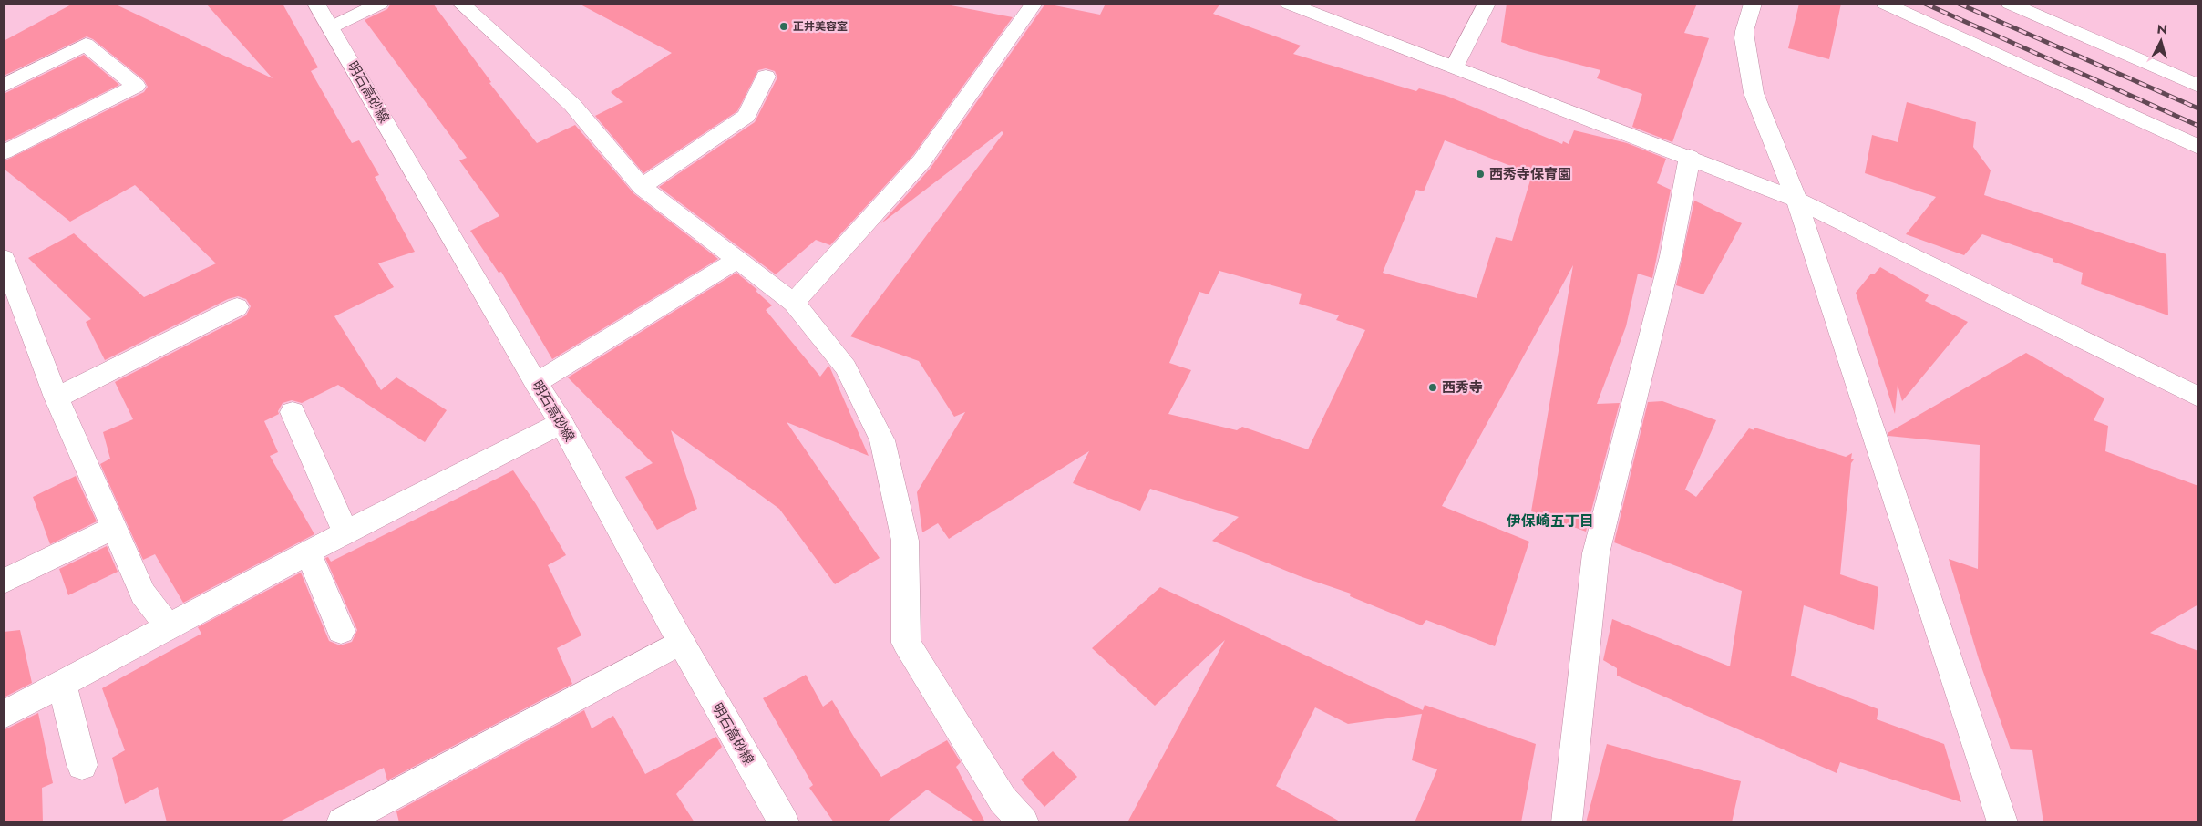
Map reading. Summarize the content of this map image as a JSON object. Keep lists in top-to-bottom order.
{
  "streets": {
    "street": ["明石高砂線"]
  },
  "districts": ["伊保崎五丁目"],
  "places": ["正井美容室", "西秀寺保育園", "西秀寺"],
  "north": "top"
}
